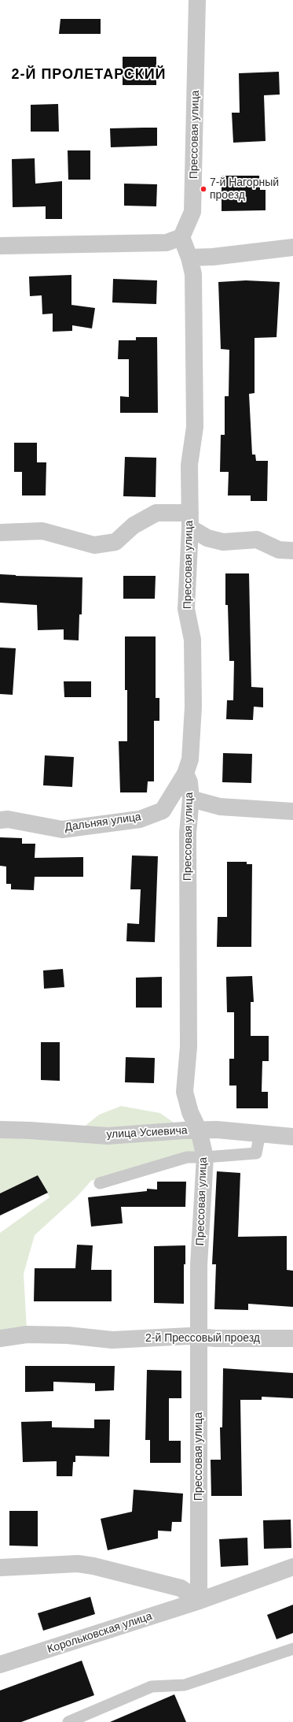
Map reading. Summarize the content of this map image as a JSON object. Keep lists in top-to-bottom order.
{
  "streets": {
    "street": [
      "Прессовая улица",
      "Дальняя улица",
      "улица Усиевича",
      "2-й Прессовый проезд",
      "Корольковская улица"
    ]
  },
  "crossings": [
    ["Прессовая улица", "Дальняя улица"],
    ["Прессовая улица", "улица Усиевича"],
    ["Прессовая улица", "2-й Прессовый проезд"],
    ["Прессовая улица", "Корольковская улица"]
  ],
  "districts": ["2-Й ПРОЛЕТАРСКИЙ"],
  "places": ["7-й Нагорный проезд"]
}
